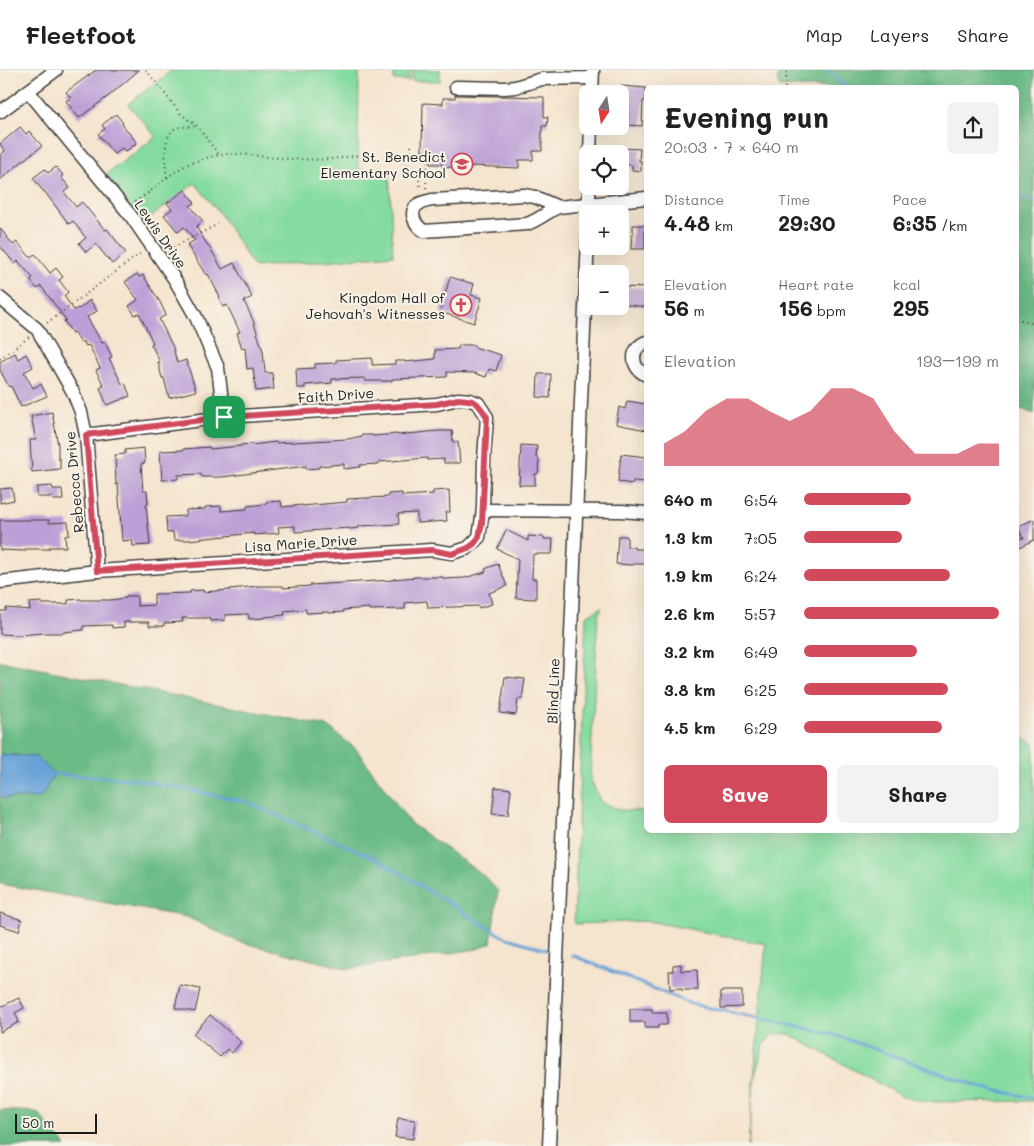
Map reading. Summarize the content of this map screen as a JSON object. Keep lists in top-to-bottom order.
{
  "streets": {
    "street": [
      "Lewis Drive",
      "Faith Drive",
      "Rebecca Drive",
      "Lisa Marie Drive",
      "Blind Line"
    ]
  },
  "crossings": [
    ["Lewis Drive", "Faith Drive"],
    ["Faith Drive", "Rebecca Drive"],
    ["Faith Drive", "Lisa Marie Drive"],
    ["Rebecca Drive", "Lisa Marie Drive"]
  ],
  "places": {
    "school or university": ["St. Benedict Elementary School"],
    "church": ["Kingdom Hall of Jehovah's Witnesses"]
  },
  "scale_bar": "50 m",
  "north": "bottom",
  "page": {
    "header": "Fleetfoot",
    "nav": ["Map", "Layers", "Share"],
    "map_buttons": ["+", "−"],
    "heading": ["Evening run", "20:03 · 7 × 640 m"],
    "stats": [
      ["Distance", "4.48 km"],
      ["Time", "29:30"],
      ["Pace", "6:35 /km"],
      ["Elevation", "56 m"],
      ["Heart rate", "156 bpm"],
      ["kcal", "295"]
    ],
    "chart": ["Elevation", "193–199 m"],
    "list": [
      {
        "name": "640 m",
        "note": "6:54"
      },
      {
        "name": "1.3 km",
        "note": "7:05"
      },
      {
        "name": "1.9 km",
        "note": "6:24"
      },
      {
        "name": "2.6 km",
        "note": "5:57"
      },
      {
        "name": "3.2 km",
        "note": "6:49"
      },
      {
        "name": "3.8 km",
        "note": "6:25"
      },
      {
        "name": "4.5 km",
        "note": "6:29"
      }
    ],
    "buttons": ["Save", "Share"],
    "scale": "50 m"
  }
}
